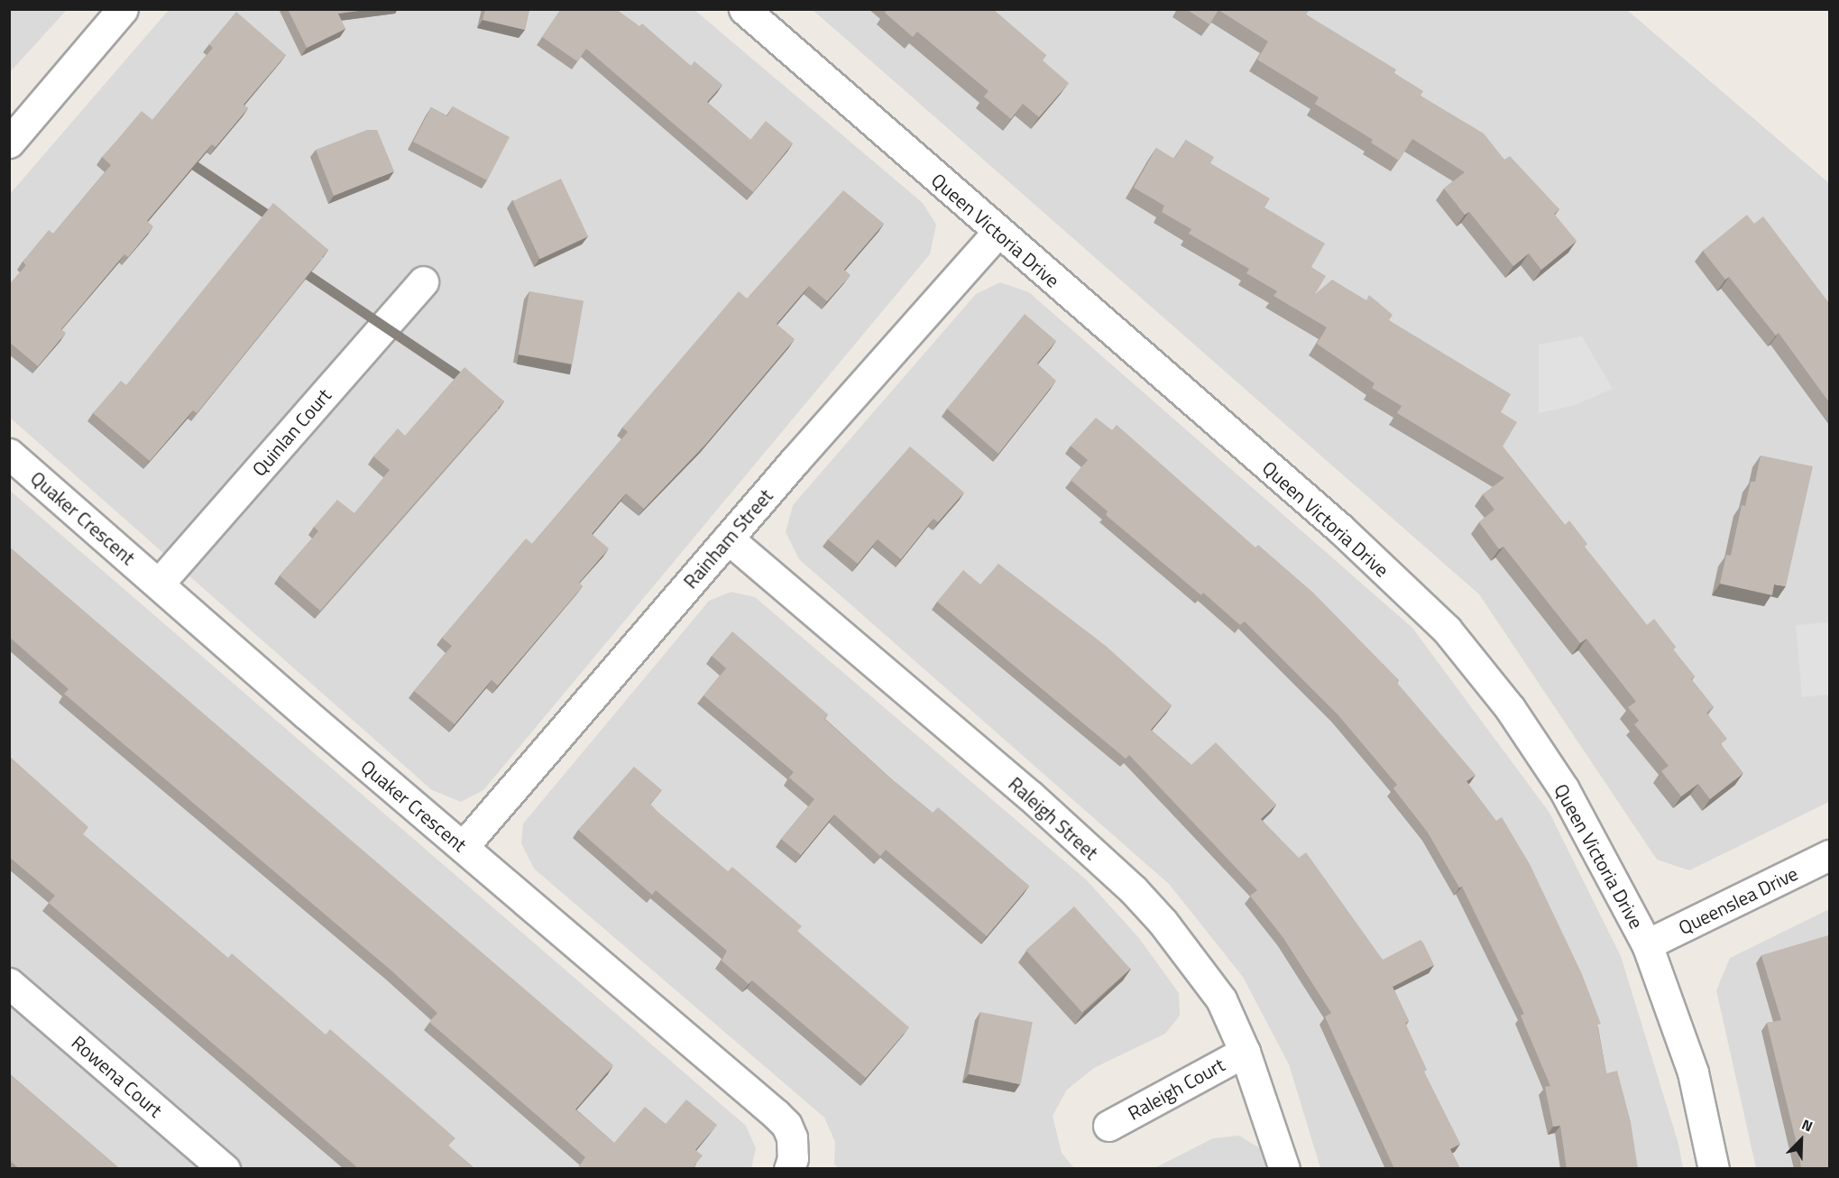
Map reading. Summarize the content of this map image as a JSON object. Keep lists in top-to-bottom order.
{
  "streets": {
    "street": [
      "Queen Victoria Drive",
      "Quinlan Court",
      "Quaker Crescent",
      "Rainham Street",
      "Raleigh Street",
      "Queenslea Drive",
      "Rowena Court",
      "Raleigh Court"
    ]
  },
  "crossings": [
    ["Queen Victoria Drive", "Rainham Street"],
    ["Queen Victoria Drive", "Queenslea Drive"],
    ["Quinlan Court", "Quaker Crescent"],
    ["Quaker Crescent", "Rainham Street"],
    ["Rainham Street", "Raleigh Street"],
    ["Raleigh Street", "Raleigh Court"]
  ],
  "north": "top right"
}
